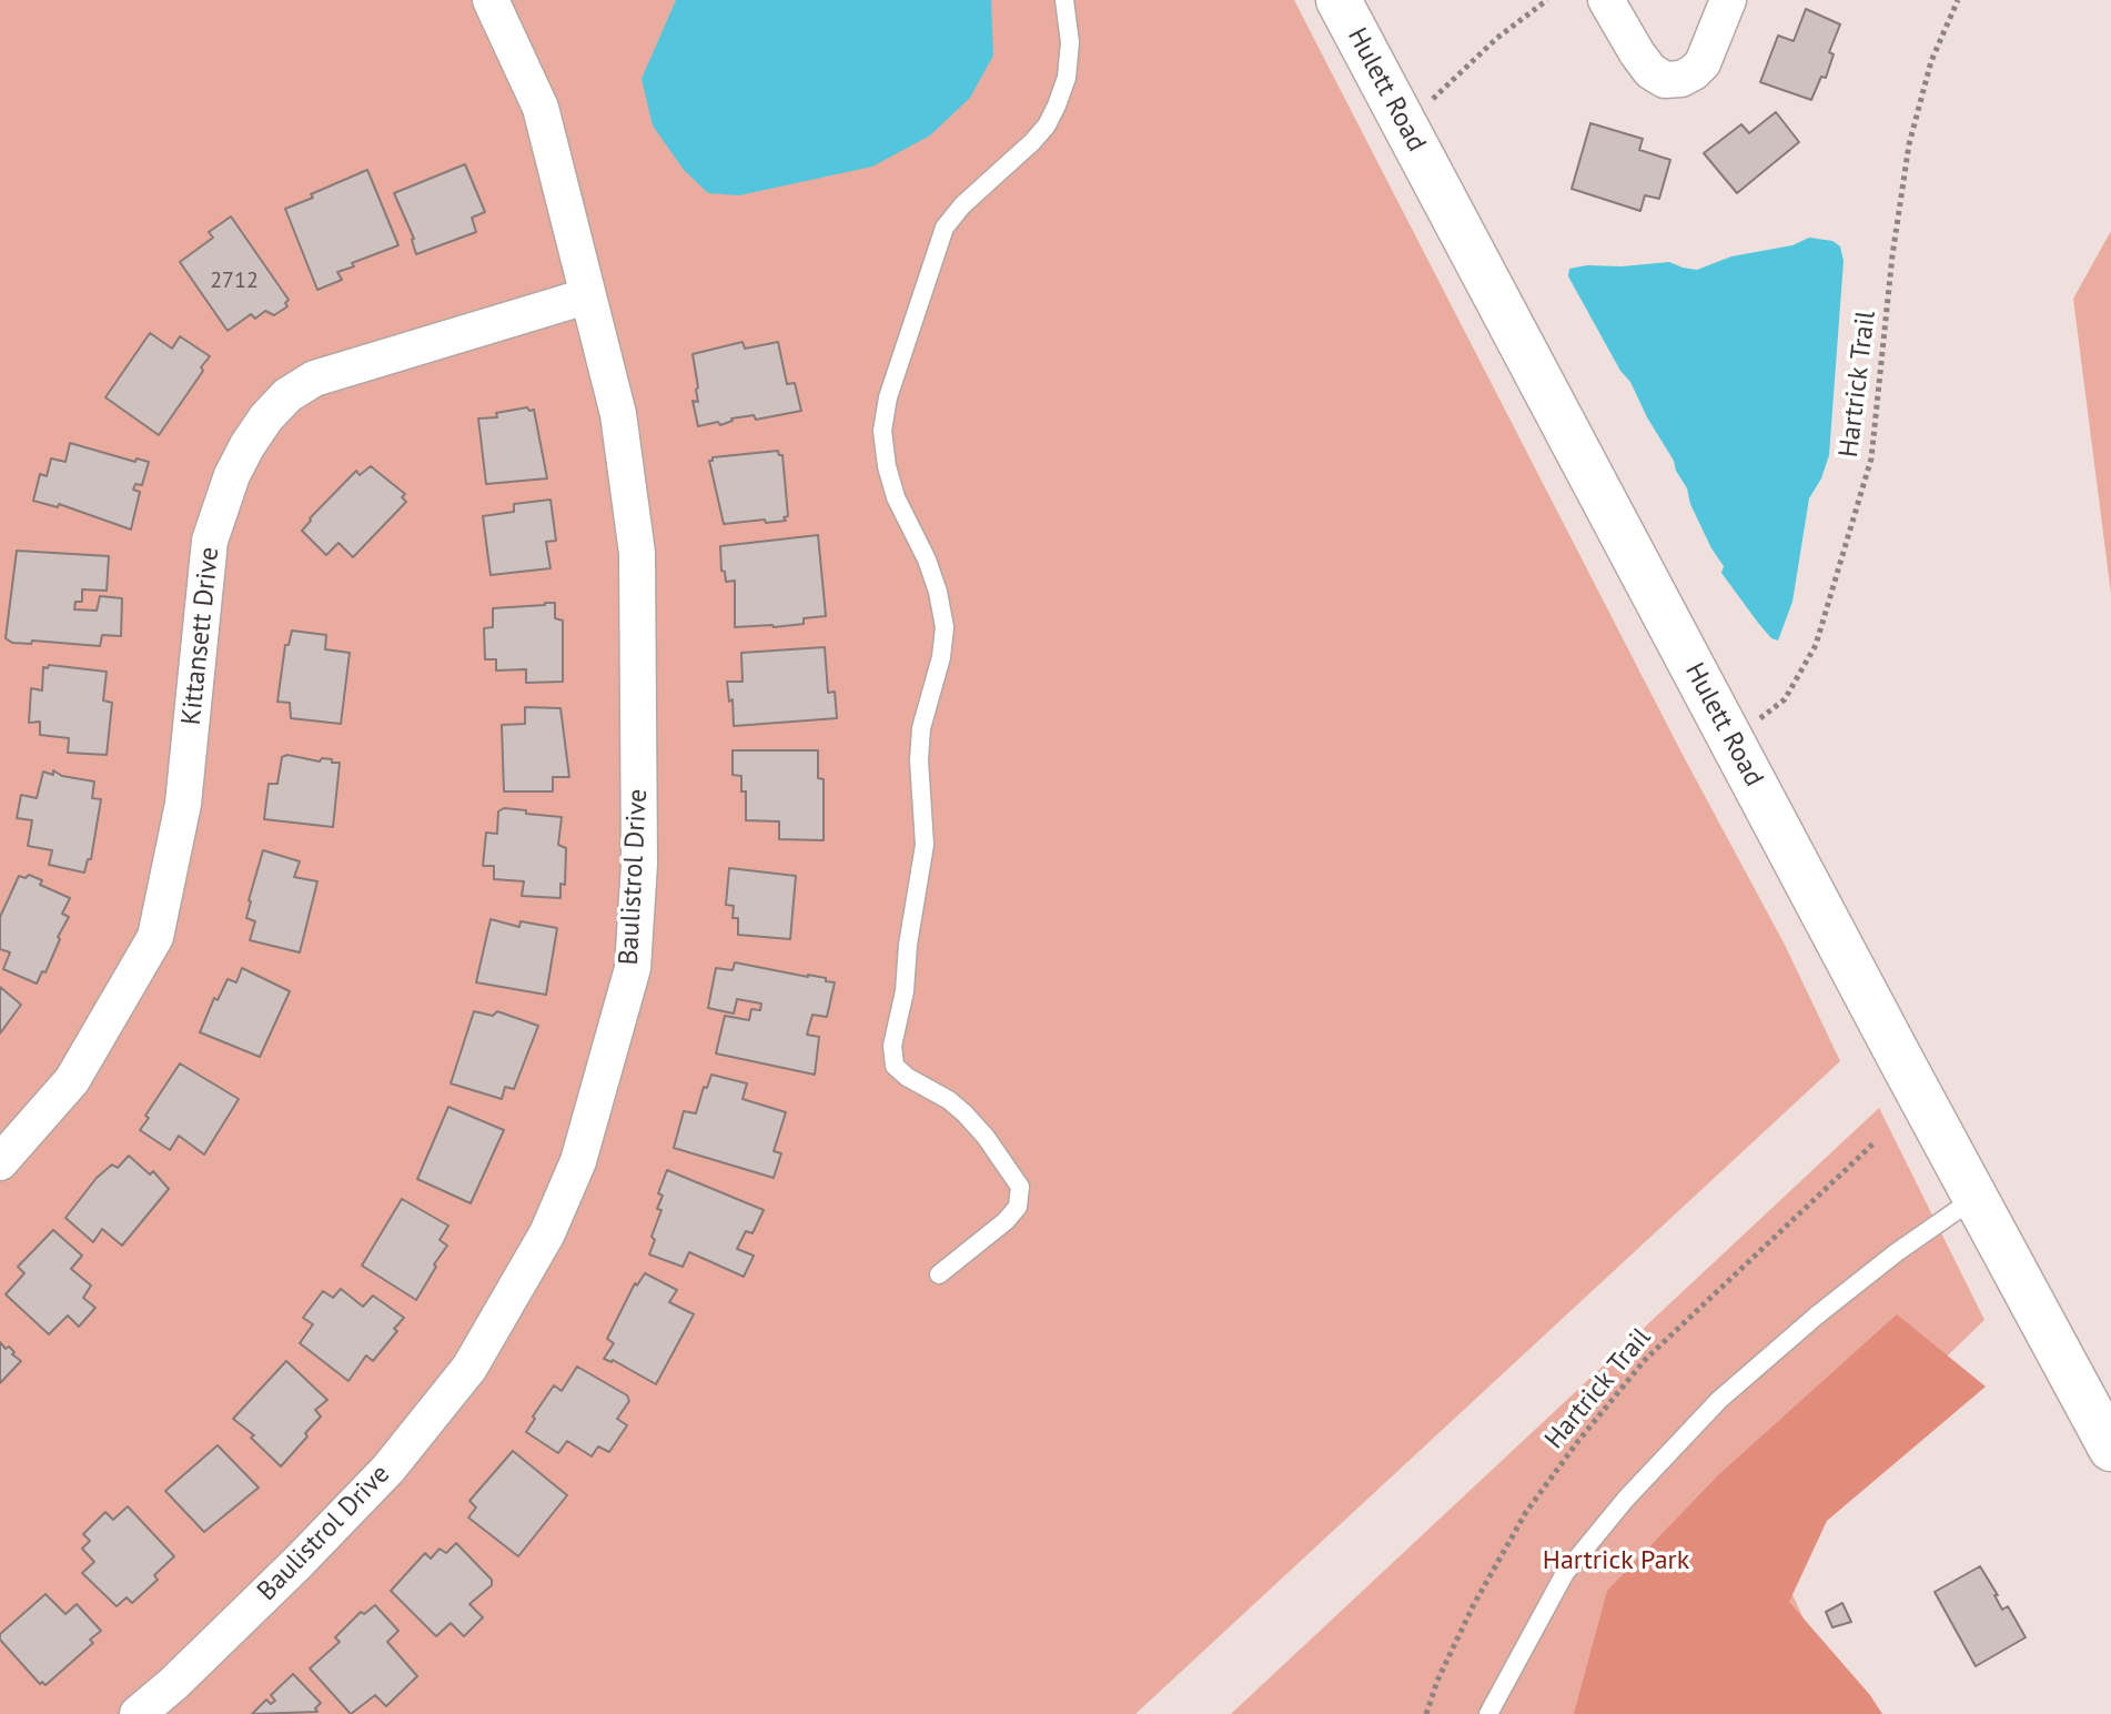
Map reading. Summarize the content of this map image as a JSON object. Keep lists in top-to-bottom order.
{
  "streets": {
    "street": ["Hulett Road", "Kittansett Drive", "Baulistrol Drive"],
    "path": ["Hartrick Trail"]
  },
  "crossings": [
    ["Hulett Road", "Hartrick Trail"],
    ["Kittansett Drive", "Baulistrol Drive"]
  ],
  "parks": ["Hartrick Park"],
  "house_numbers": ["2712"]
}
